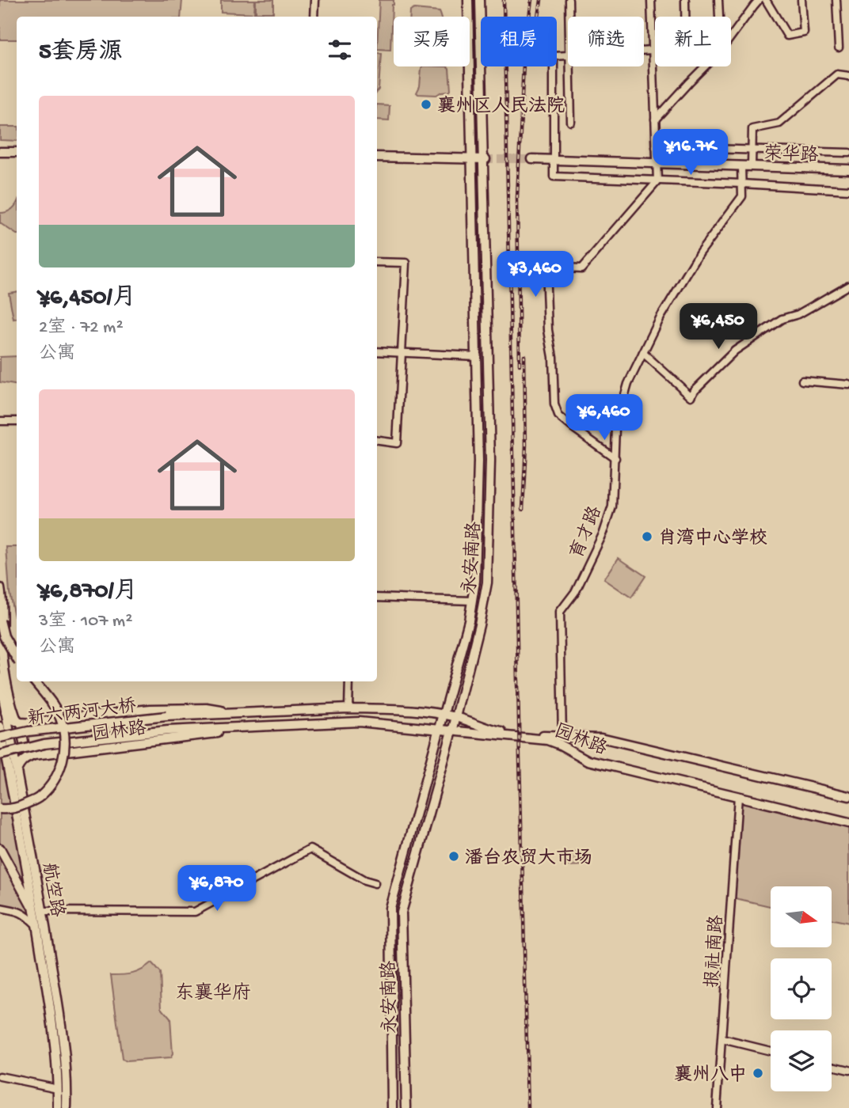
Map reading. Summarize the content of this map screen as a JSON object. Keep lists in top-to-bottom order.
{
  "streets": {
    "main road": [
      "荣华路",
      "永安南路",
      "新六两河大桥",
      "园林路",
      "航空路"
    ],
    "street": ["育才路", "报社南路"]
  },
  "crossings": [
    ["荣华路", "育才路"],
    ["育才路", "园林路"],
    ["永安南路", "园林路"],
    ["新六两河大桥", "园林路"],
    ["新六两河大桥", "航空路"],
    ["园林路", "报社南路"]
  ],
  "districts": ["东襄华府"],
  "places": [
    "襄州区人民法院",
    "肖湾中心学校",
    "潘台农贸大市场",
    "襄州八中"
  ],
  "north": "right",
  "page": {
    "chip": [
      "买房",
      "租房",
      "筛选",
      "新上"
    ],
    "heading": "5套房源",
    "list": [
      {
        "name": "¥6,450/月",
        "note": "2室 · 72 m² · 公寓"
      },
      {
        "name": "¥6,870/月",
        "note": "3室 · 107 m² · 公寓"
      }
    ],
    "price": [
      "¥16.7K",
      "¥3,460",
      "¥6,450",
      "¥6,460",
      "¥6,870"
    ]
  }
}
